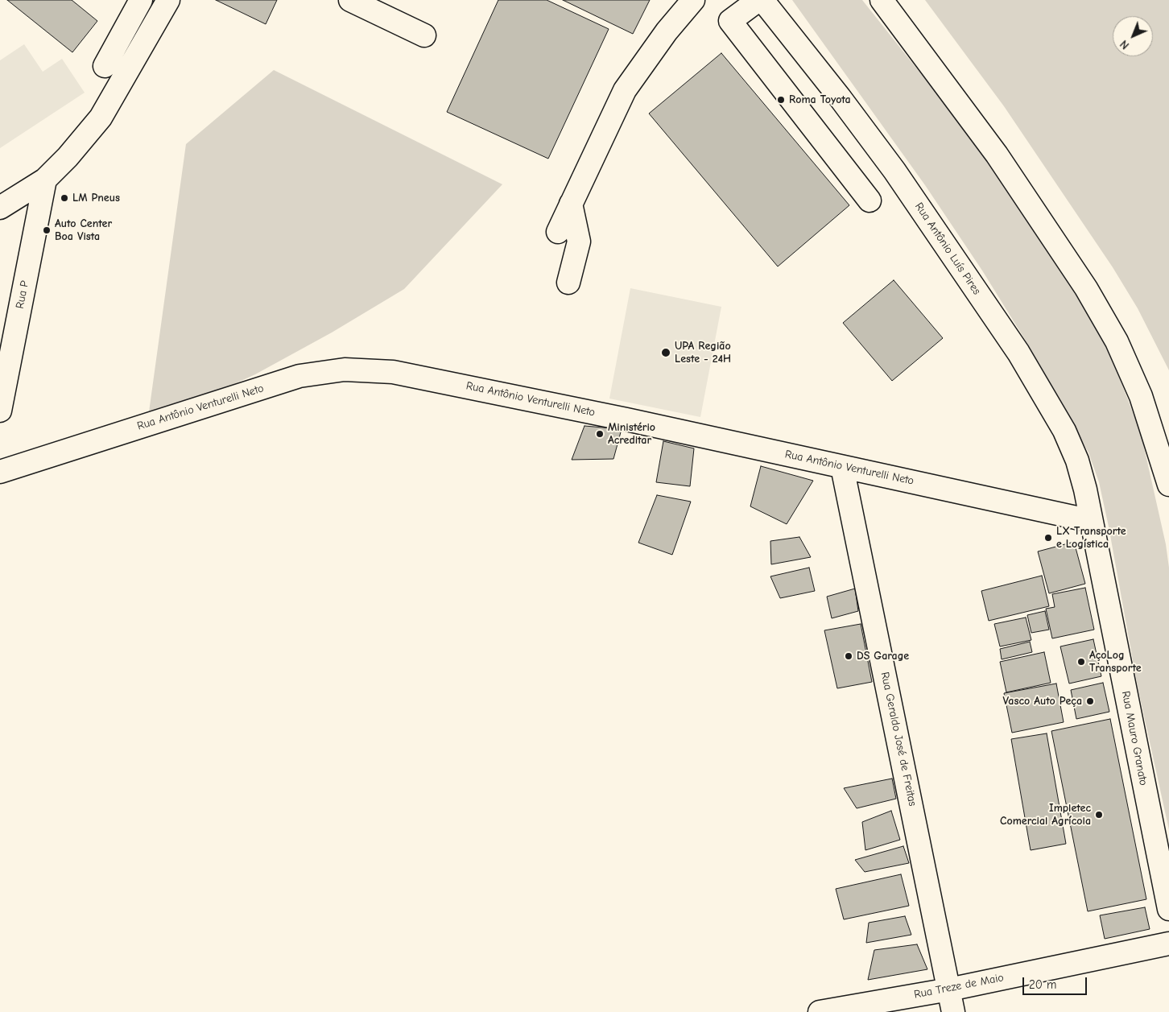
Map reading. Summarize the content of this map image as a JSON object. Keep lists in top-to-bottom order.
{
  "streets": {
    "main road": [
      "Rua Antônio Luís Pires",
      "Rua P",
      "Rua Antônio Venturelli Neto",
      "Rua Mauro Granato",
      "Rua Geraldo José de Freitas",
      "Rua Treze de Maio"
    ]
  },
  "crossings": [
    ["Rua Antônio Luís Pires", "Rua Antônio Venturelli Neto"],
    ["Rua Antônio Luís Pires", "Rua Mauro Granato"],
    ["Rua Antônio Venturelli Neto", "Rua Mauro Granato"],
    ["Rua Antônio Venturelli Neto", "Rua Geraldo José de Freitas"],
    ["Rua Geraldo José de Freitas", "Rua Treze de Maio"]
  ],
  "places": [
    "Roma Toyota",
    "LM Pneus",
    "Auto Center Boa Vista",
    "UPA Região Leste - 24H",
    "Ministério Acreditar",
    "LX Transporte e Logística",
    "DS Garage",
    "AçoLog Transporte",
    "Vasco Auto Peça",
    "Impletec Comercial Agrícola"
  ],
  "scale_bar": "20 m",
  "north": "bottom left"
}
